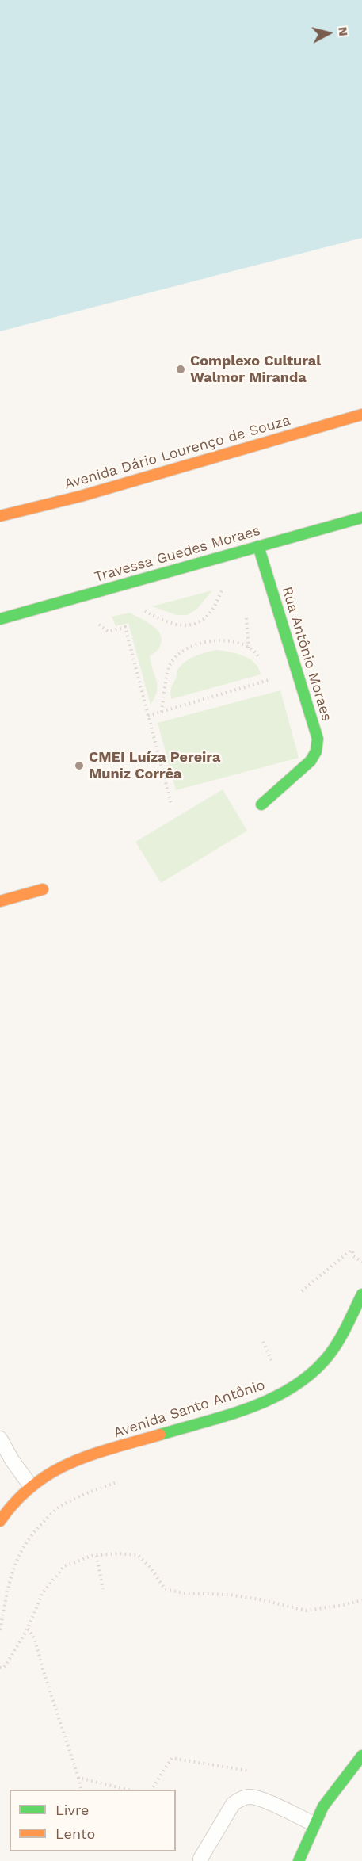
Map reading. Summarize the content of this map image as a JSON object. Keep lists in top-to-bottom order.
{
  "streets": {
    "street": [
      "Avenida Dário Lourenço de Souza",
      "Travessa Guedes Moraes",
      "Rua Antônio Moraes",
      "Avenida Santo Antônio"
    ]
  },
  "crossings": [
    ["Travessa Guedes Moraes", "Rua Antônio Moraes"]
  ],
  "places": ["Complexo Cultural Walmor Miranda", "CMEI Luíza Pereira Muniz Corrêa"],
  "legend": ["Livre", "Lento"],
  "north": "right"
}
